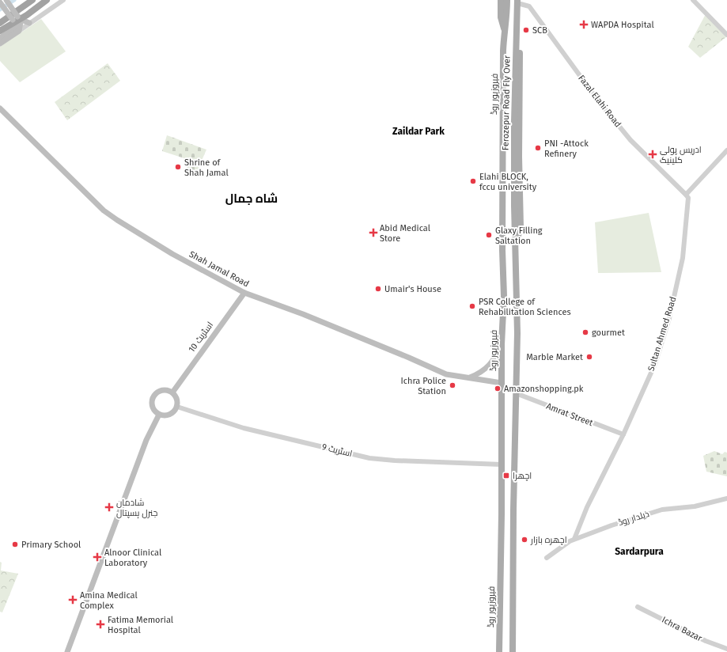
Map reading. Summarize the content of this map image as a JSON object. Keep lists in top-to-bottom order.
{
  "streets": {
    "main road": [
      "فیروزپور روڈ",
      "Ferozepur Road Fly Over",
      "Shah Jamal Road",
      "اسٹریٹ 10"
    ],
    "street": [
      "Fazal Elahi Road",
      "Sultan Ahmed Road",
      "Amrat Street",
      "اسٹریٹ 9",
      "ذیلدار روڈ",
      "Ichra Bazar"
    ]
  },
  "crossings": [
    ["فیروزپور روڈ", "Shah Jamal Road"],
    ["فیروزپور روڈ", "اسٹریٹ 9"],
    ["Fazal Elahi Road", "Ferozepur Road Fly Over"],
    ["Fazal Elahi Road", "Sultan Ahmed Road"],
    ["Shah Jamal Road", "اسٹریٹ 10"],
    ["Sultan Ahmed Road", "Amrat Street"],
    ["Sultan Ahmed Road", "ذیلدار روڈ"],
    ["اسٹریٹ 10", "اسٹریٹ 9"]
  ],
  "districts": ["Zaildar Park", "شاہ جمال", "Sardarpura"],
  "places": {
    "health": [
      "WAPDA Hospital",
      "ادریس پولی کلینیک",
      "Abid Medical Store",
      "شادمان جنرل ہسپتال",
      "Alnoor Clinical Laboratory",
      "Amina Medical Complex",
      "Fatima Memorial Hospital"
    ],
    "other": [
      "SCB",
      "PNI -Attock Refinery",
      "Shrine of Shah Jamal",
      "Elahi BLOCK, fccu university",
      "Glaxy Filling Saltation",
      "Umair's House",
      "PSR College of Rehabilitation Sciences",
      "gourmet",
      "Marble Market",
      "Ichra Police Station",
      "Amazonshopping.pk",
      "اچھرہ بازار",
      "Primary School"
    ],
    "transit": ["اچھرا"]
  }
}
